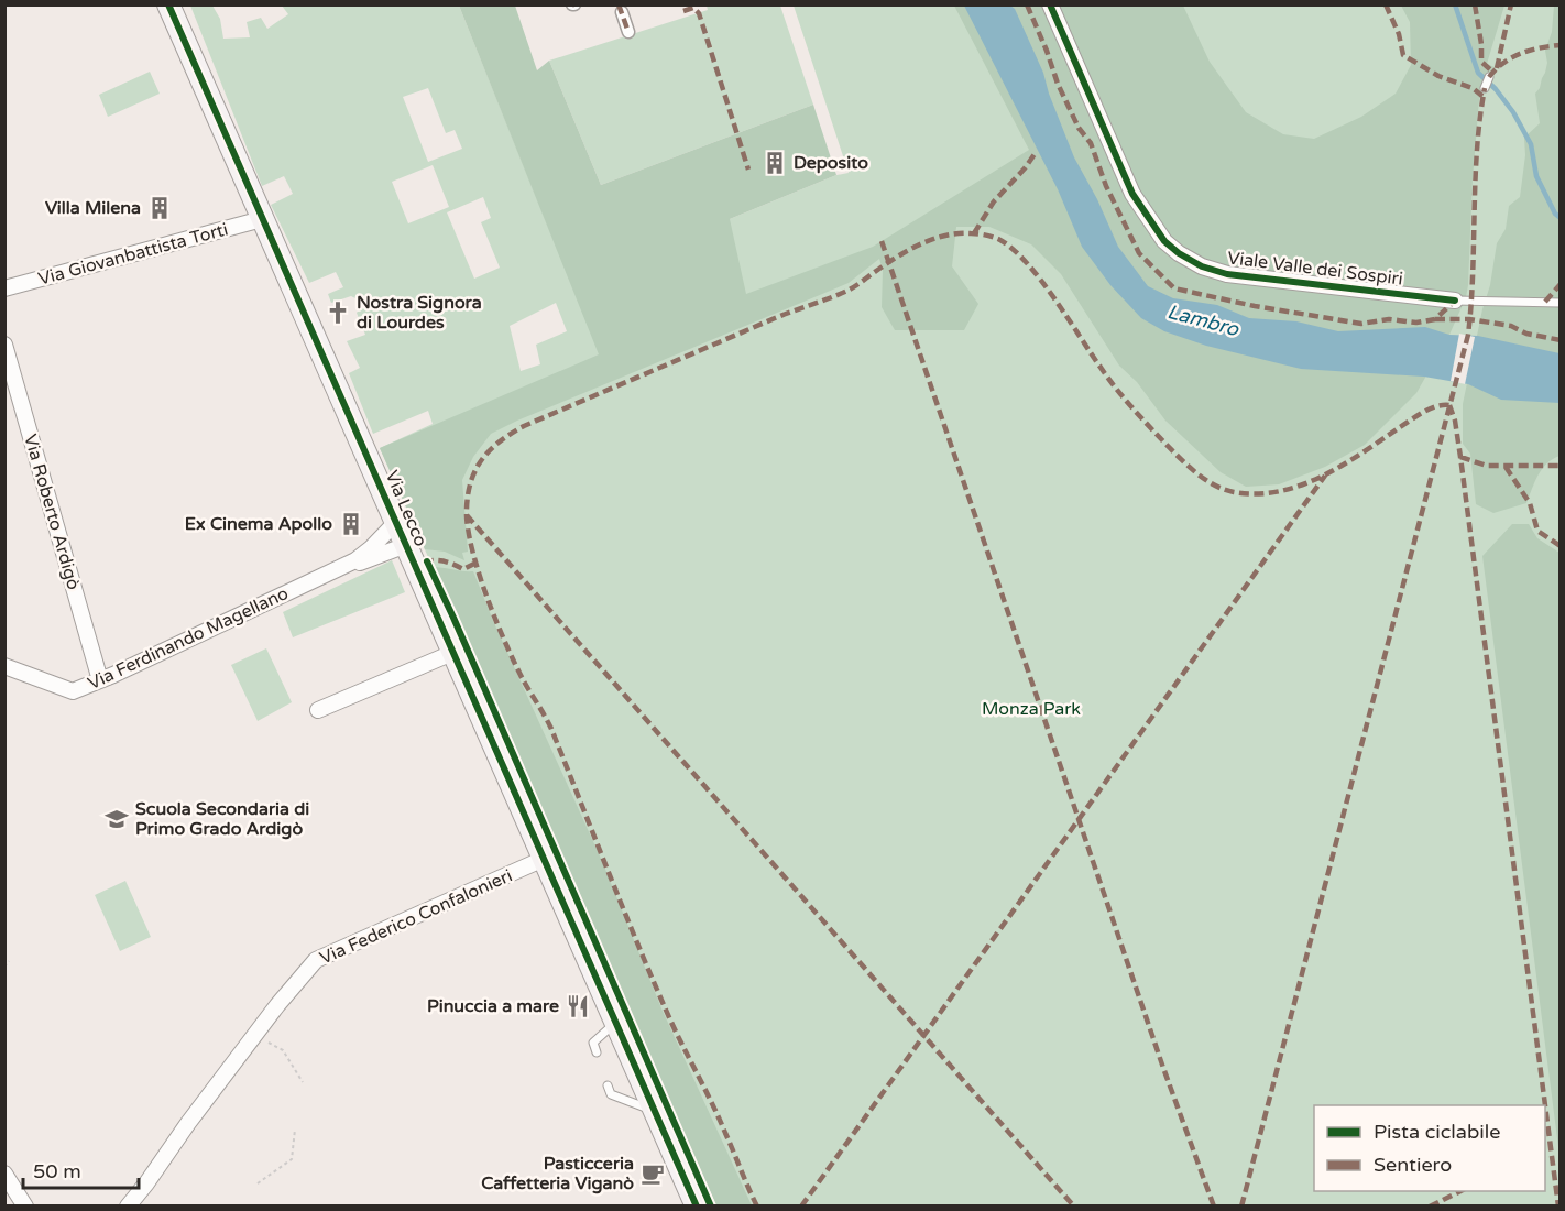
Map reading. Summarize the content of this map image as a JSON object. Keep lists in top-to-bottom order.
{
  "streets": {
    "main road": ["Via Lecco"],
    "street": [
      "Via Giovanbattista Torti",
      "Viale Valle dei Sospiri",
      "Via Roberto Ardigò",
      "Via Ferdinando Magellano",
      "Via Federico Confalonieri"
    ]
  },
  "crossings": [
    ["Via Giovanbattista Torti", "Via Lecco"],
    ["Via Lecco", "Via Ferdinando Magellano"],
    ["Via Lecco", "Via Federico Confalonieri"],
    ["Via Roberto Ardigò", "Via Ferdinando Magellano"]
  ],
  "water": ["Lambro"],
  "parks": ["Monza Park"],
  "places": {
    "building": ["Deposito", "Villa Milena", "Ex Cinema Apollo"],
    "church": ["Nostra Signora di Lourdes"],
    "school or university": ["Scuola Secondaria di Primo Grado Ardigò"],
    "restaurant": ["Pinuccia a mare"],
    "cafe": ["Pasticceria Caffetteria Viganò"]
  },
  "legend": ["Pista ciclabile", "Sentiero"],
  "scale_bar": "50 m"
}
